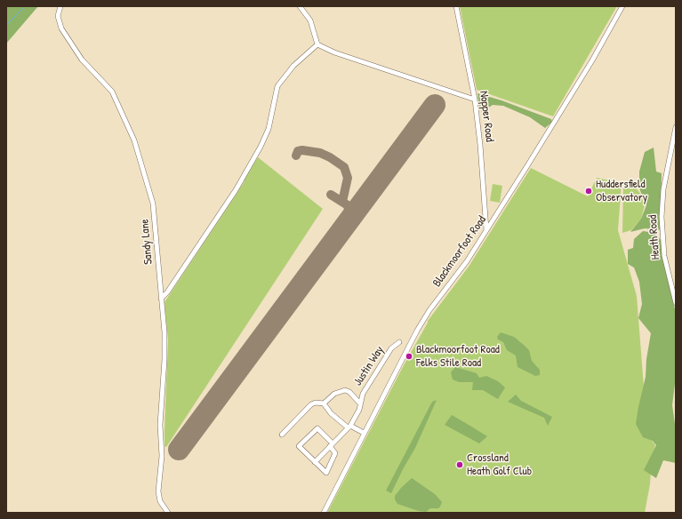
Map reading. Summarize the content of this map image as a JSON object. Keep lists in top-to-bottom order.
{
  "streets": {
    "street": [
      "Nopper Road",
      "Heath Road",
      "Sandy Lane",
      "Blackmoorfoot Road",
      "Justin Way"
    ]
  },
  "crossings": [
    ["Nopper Road", "Blackmoorfoot Road"]
  ],
  "places": ["Huddersfield Observatory", "Blackmoorfoot Road Felks Stile Road", "Crossland Heath Golf Club"]
}
